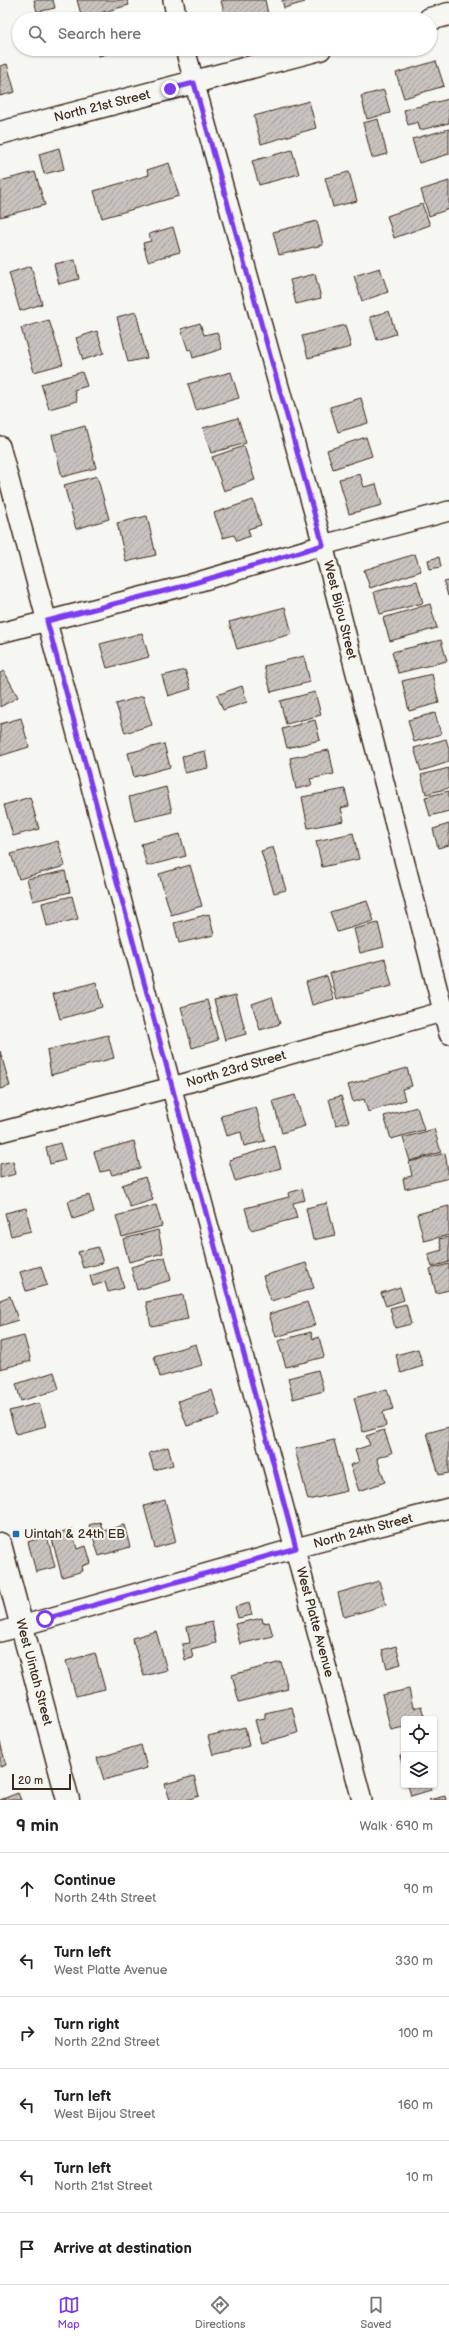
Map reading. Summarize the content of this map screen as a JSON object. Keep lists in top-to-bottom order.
{
  "streets": {
    "main road": ["North 21st Street", "West Uintah Street"],
    "street": [
      "West Bijou Street",
      "North 23rd Street",
      "North 24th Street",
      "West Platte Avenue"
    ]
  },
  "crossings": [
    ["North 21st Street", "West Bijou Street"],
    ["West Bijou Street", "North 23rd Street"],
    ["North 23rd Street", "West Platte Avenue"],
    ["North 24th Street", "West Platte Avenue"],
    ["North 24th Street", "West Uintah Street"]
  ],
  "places": {
    "transit": ["Uintah & 24th EB"]
  },
  "scale_bar": "20 m",
  "page": {
    "search": "Search here",
    "scale": "20 m",
    "heading": ["9 min", "Walk · 690 m"],
    "list": [
      ["Continue", "North 24th Street", "90 m"],
      ["Turn left", "West Platte Avenue", "330 m"],
      ["Turn right", "North 22nd Street", "100 m"],
      ["Turn left", "West Bijou Street", "160 m"],
      ["Turn left", "North 21st Street", "10 m"],
      "Arrive at destination"
    ],
    "nav": ["Map", "Directions", "Saved"]
  }
}
